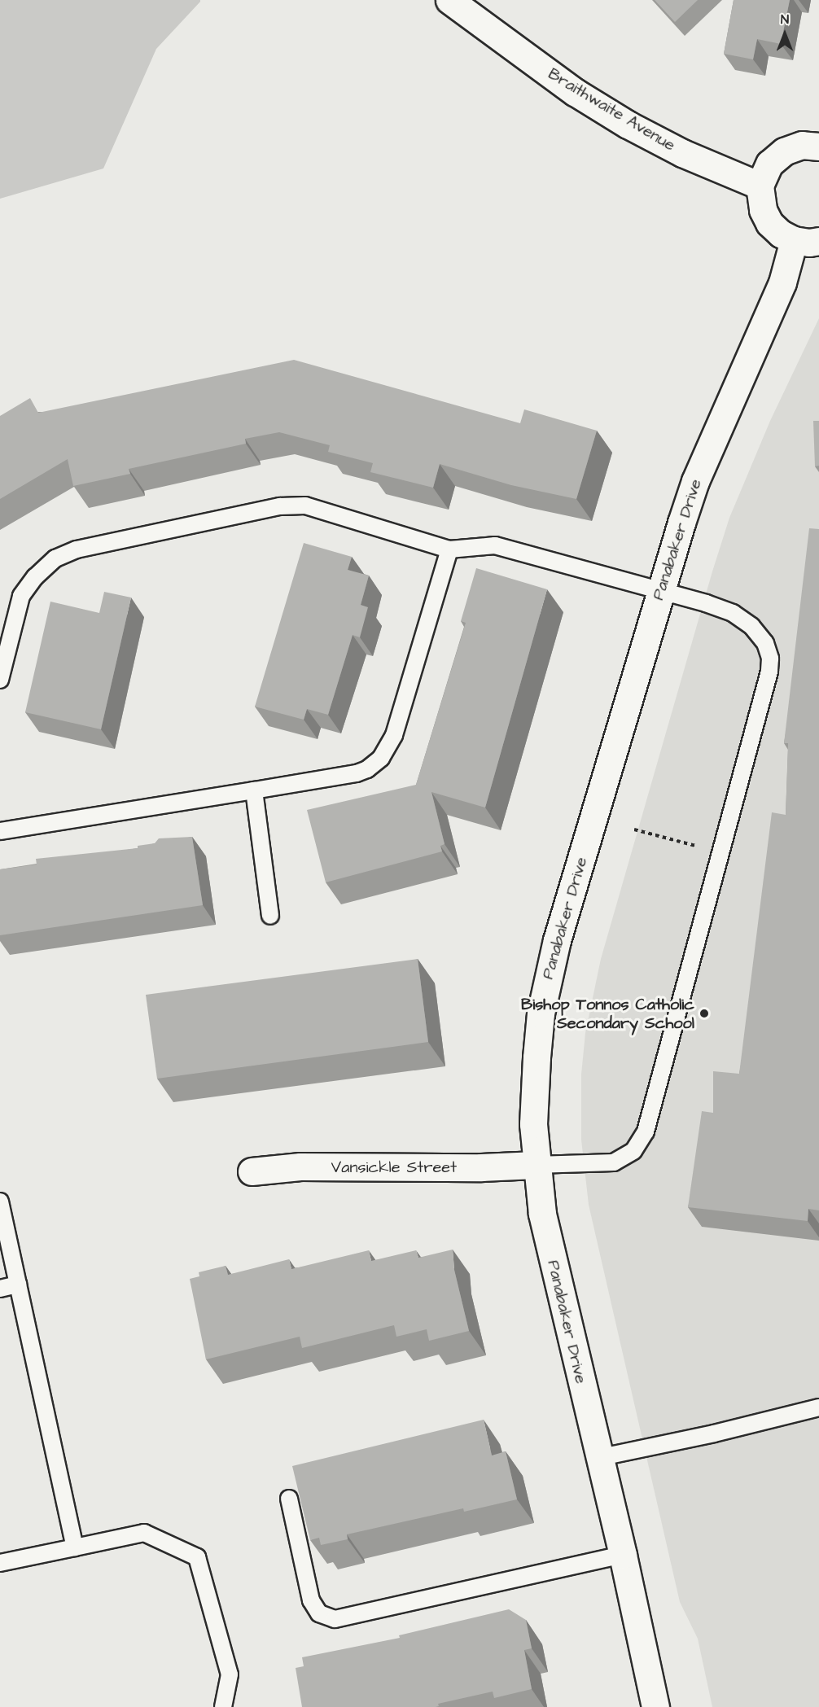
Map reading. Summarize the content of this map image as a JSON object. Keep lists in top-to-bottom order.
{
  "streets": {
    "street": ["Braithwaite Avenue", "Panabaker Drive", "Vansickle Street"]
  },
  "crossings": [
    ["Panabaker Drive", "Vansickle Street"]
  ],
  "places": ["Bishop Tonnos Catholic Secondary School"],
  "north": "top"
}
